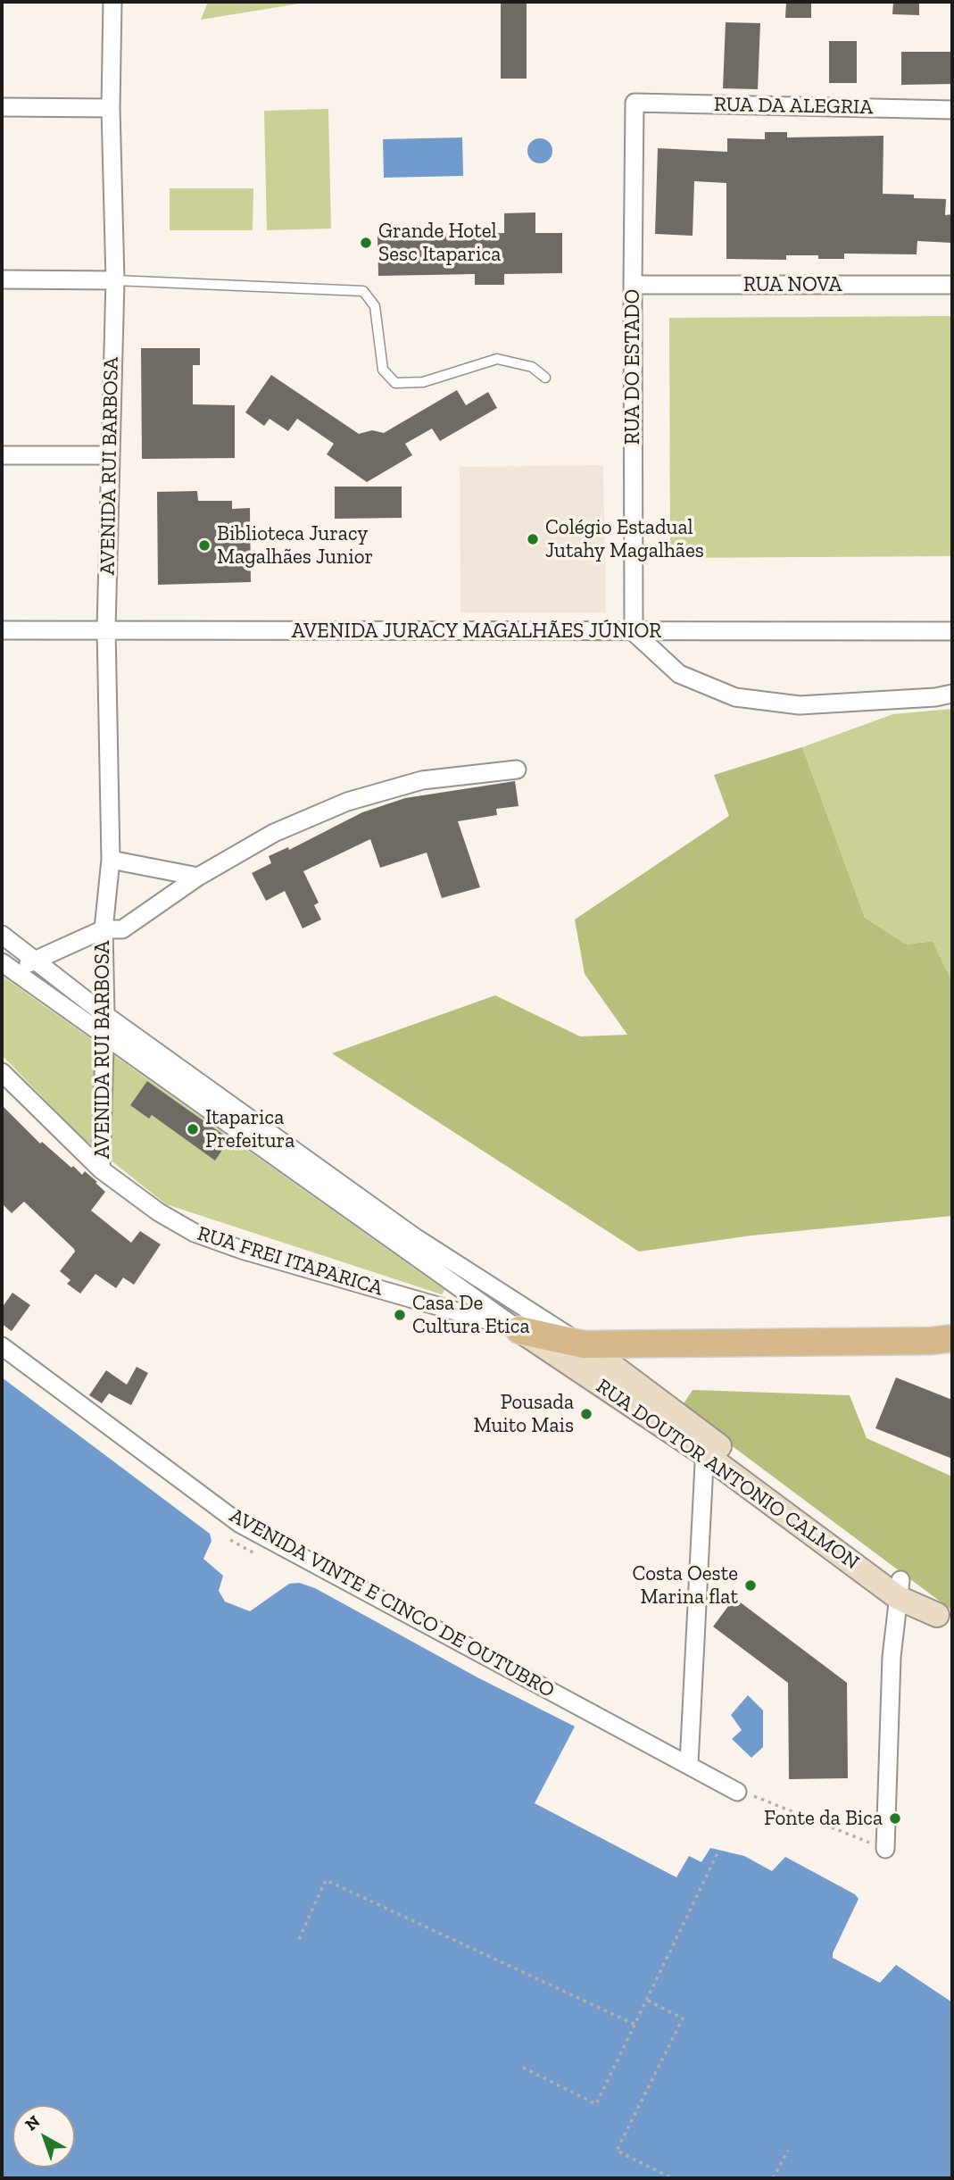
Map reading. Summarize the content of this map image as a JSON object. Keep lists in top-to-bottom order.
{
  "streets": {
    "street": [
      "RUA DA ALEGRIA",
      "RUA NOVA",
      "RUA DO ESTADO",
      "AVENIDA RUI BARBOSA",
      "AVENIDA JURACY MAGALHÃES JÚNIOR",
      "RUA FREI ITAPARICA",
      "RUA DOUTOR ANTONIO CALMON",
      "AVENIDA VINTE E CINCO DE OUTUBRO"
    ]
  },
  "crossings": [
    ["RUA DA ALEGRIA", "RUA DO ESTADO"],
    ["RUA NOVA", "RUA DO ESTADO"],
    ["RUA DO ESTADO", "AVENIDA JURACY MAGALHÃES JÚNIOR"],
    ["AVENIDA RUI BARBOSA", "AVENIDA JURACY MAGALHÃES JÚNIOR"],
    ["AVENIDA RUI BARBOSA", "RUA FREI ITAPARICA"],
    ["RUA FREI ITAPARICA", "RUA DOUTOR ANTONIO CALMON"]
  ],
  "places": [
    "Grande Hotel Sesc Itaparica",
    "Colégio Estadual Jutahy Magalhães",
    "Biblioteca Juracy Magalhães Junior",
    "Itaparica Prefeitura",
    "Casa De Cultura Etica",
    "Pousada Muito Mais",
    "Costa Oeste Marina flat",
    "Fonte da Bica"
  ],
  "north": "top left"
}
